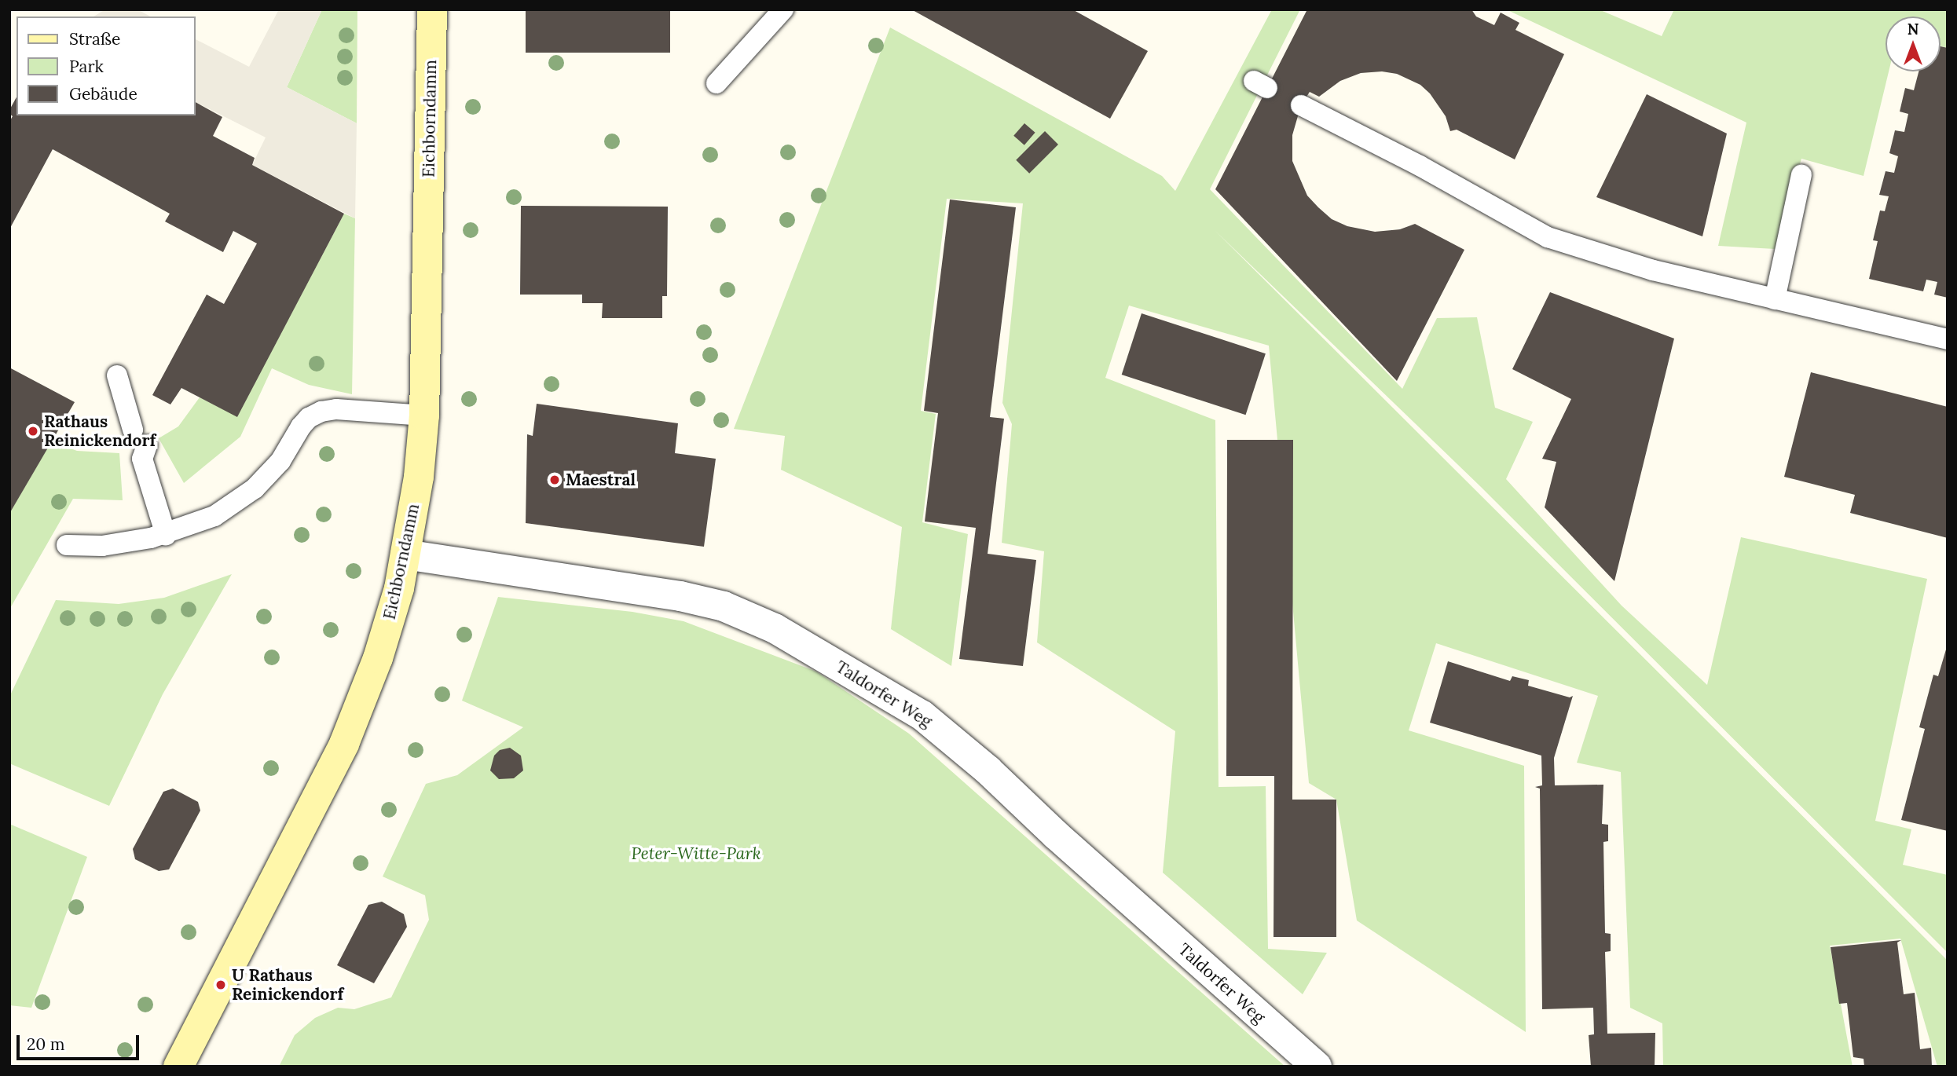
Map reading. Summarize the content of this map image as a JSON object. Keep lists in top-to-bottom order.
{
  "streets": {
    "main road": ["Eichborndamm"],
    "street": ["Taldorfer Weg"]
  },
  "crossings": [
    ["Eichborndamm", "Taldorfer Weg"]
  ],
  "parks": ["Peter-Witte-Park"],
  "places": ["Rathaus Reinickendorf", "Maestral", "U Rathaus Reinickendorf"],
  "legend": ["Straße", "Park", "Gebäude"],
  "scale_bar": "20 m",
  "north": "top"
}
